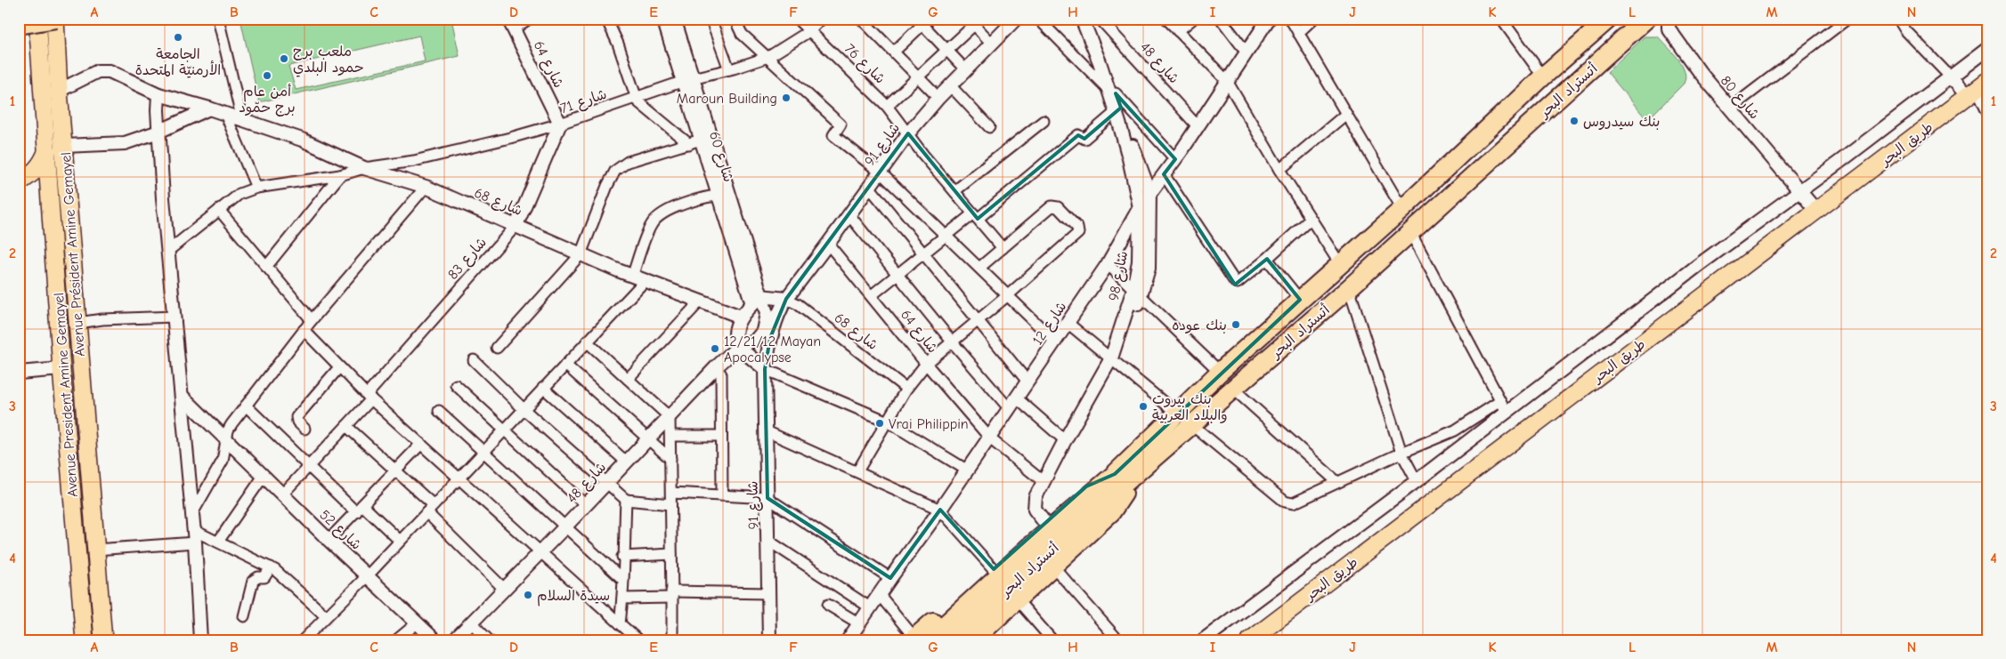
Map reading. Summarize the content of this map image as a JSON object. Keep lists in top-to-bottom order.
{
  "streets": {
    "highway": [
      "أتستراد البحر",
      "طريق البحر",
      "Avenue Président Amine Gemayel",
      "Avenue President Amine Gemayel"
    ],
    "street": [
      "شارع 48",
      "شارع 76",
      "شارع 64",
      "شارع 80",
      "شارع 71",
      "شارع 91",
      "شارع 60",
      "شارع 68",
      "شارع 83",
      "شارع 98",
      "شارع 12",
      "شارع 52"
    ]
  },
  "crossings": [
    ["شارع 48", "شارع 60"],
    ["شارع 48", "شارع 12"],
    ["شارع 76", "شارع 71"],
    ["شارع 76", "شارع 91"],
    ["شارع 64", "شارع 71"],
    ["شارع 64", "شارع 91"],
    ["شارع 64", "شارع 83"],
    ["شارع 64", "شارع 98"],
    ["شارع 64", "شارع 12"],
    ["شارع 80", "طريق البحر"],
    ["شارع 71", "شارع 60"],
    ["شارع 71", "شارع 68"],
    ["شارع 71", "شارع 83"],
    ["شارع 91", "شارع 68"],
    ["شارع 68", "Avenue Président Amine Gemayel"],
    ["شارع 68", "شارع 83"],
    ["Avenue Président Amine Gemayel", "Avenue President Amine Gemayel"],
    ["شارع 83", "شارع 52"],
    ["شارع 98", "شارع 12"]
  ],
  "places": [
    "الجامعة الأرمنيّة المتحدة",
    "ملعب برج حمود البلدي",
    "أمن عام برج حمّود",
    "Maroun Building",
    "بنك سيدروس",
    "بنك عوده",
    "12/21/12 Mayan Apocalypse",
    "بنك بيروت والبلاد العربية",
    "Vrai Philippin",
    "سيدة السلام"
  ],
  "grid": {
    "columns": [
      "A",
      "B",
      "C",
      "D",
      "E",
      "F",
      "G",
      "H",
      "I",
      "J",
      "K",
      "L",
      "M",
      "N"
    ],
    "rows": [
      "1",
      "2",
      "3",
      "4"
    ]
  }
}
